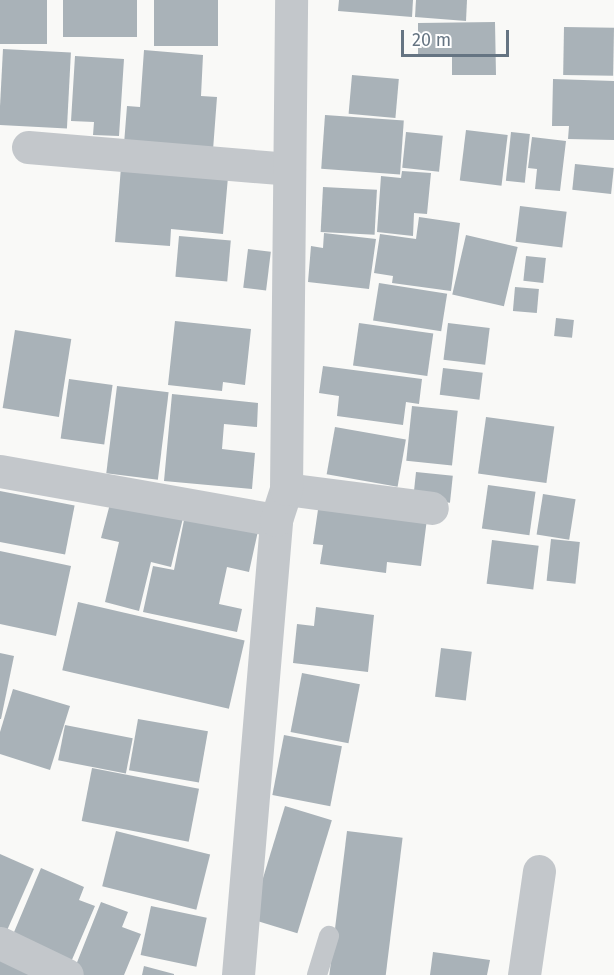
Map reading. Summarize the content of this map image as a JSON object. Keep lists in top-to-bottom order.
{
  "scale_bar": "20 m"
}
